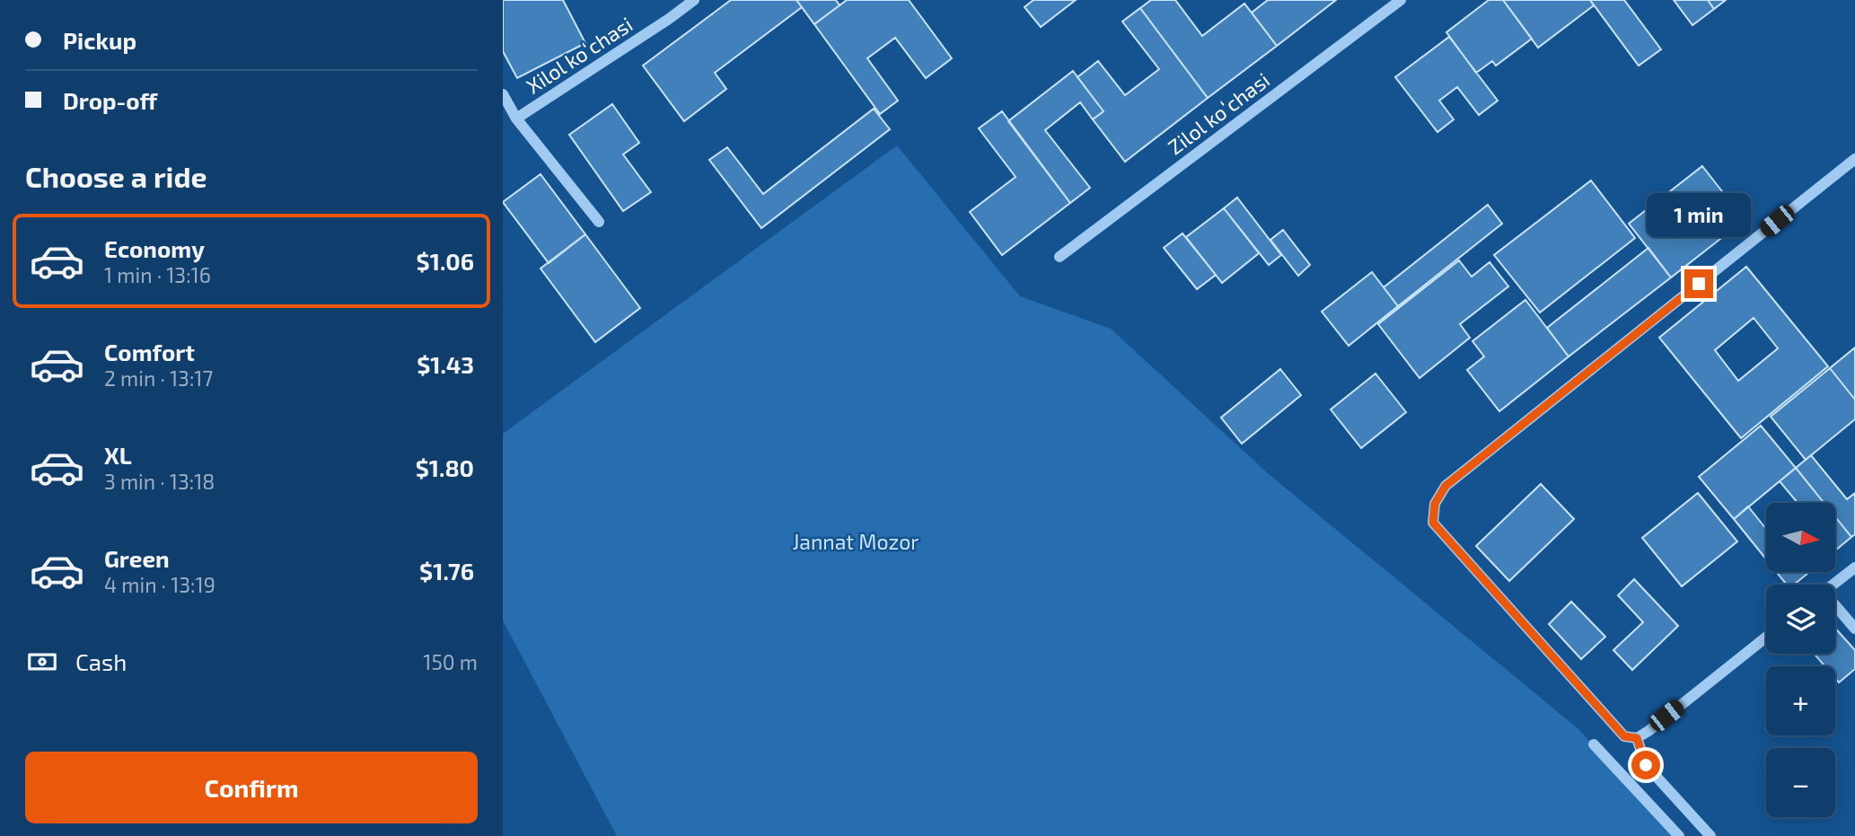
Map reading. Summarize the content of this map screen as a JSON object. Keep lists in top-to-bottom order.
{
  "streets": {
    "street": ["Xilol koʻchasi", "Zilol koʻchasi"]
  },
  "parks": ["Jannat Mozor"],
  "north": "right",
  "page": {
    "banner": ["Pickup", "Drop-off"],
    "heading": "Choose a ride",
    "bubble": "1 min",
    "list": [
      {
        "name": "Economy",
        "note": "1 min · 13:16",
        "value": "$1.06"
      },
      {
        "name": "Comfort",
        "note": "2 min · 13:17",
        "value": "$1.43"
      },
      {
        "name": "XL",
        "note": "3 min · 13:18",
        "value": "$1.80"
      },
      {
        "name": "Green",
        "note": "4 min · 13:19",
        "value": "$1.76"
      }
    ],
    "map_buttons": ["+", "−"],
    "pay": ["Cash", "150 m"],
    "buttons": "Confirm"
  }
}
